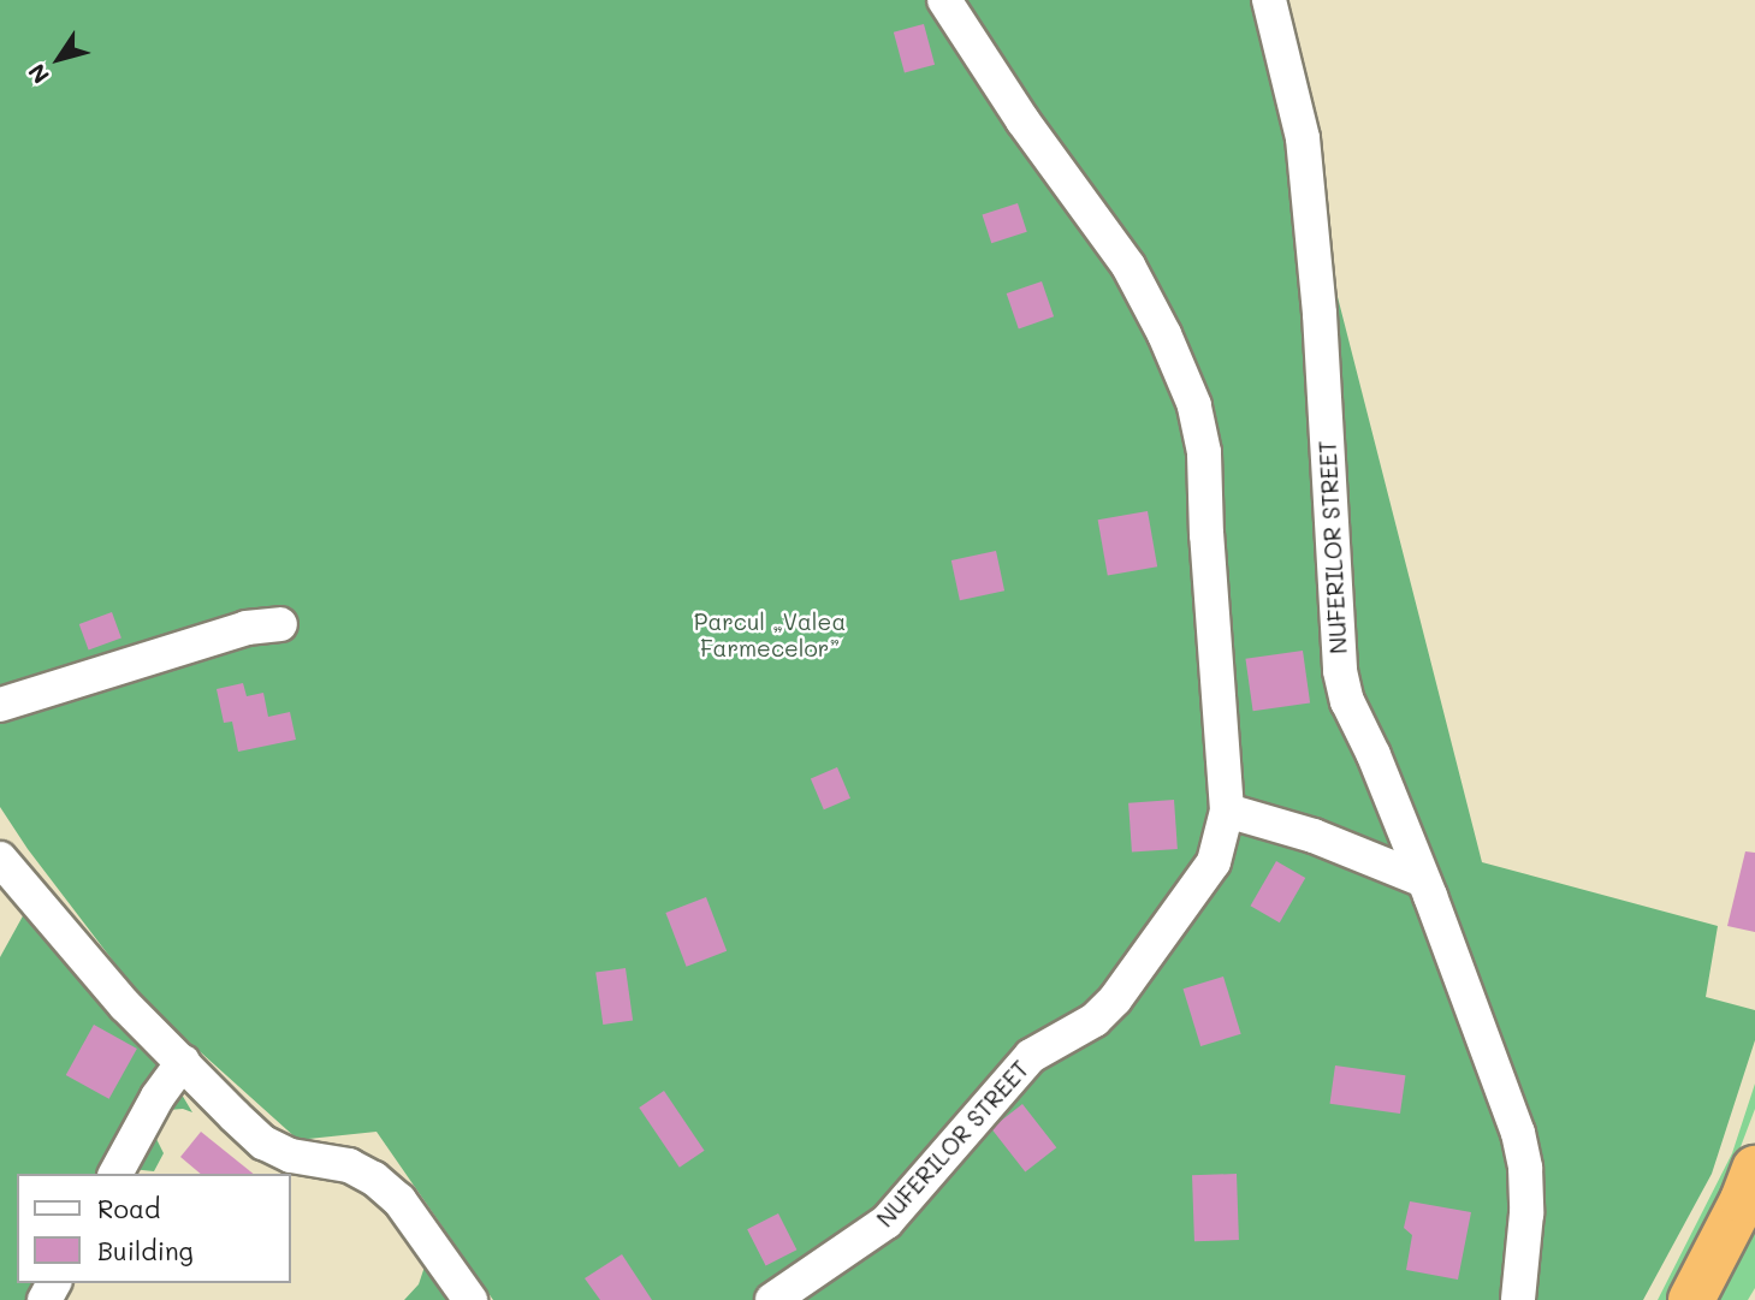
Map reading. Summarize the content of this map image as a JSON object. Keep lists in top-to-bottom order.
{
  "streets": {
    "street": ["NUFERILOR STREET"]
  },
  "parks": ["Parcul „Valea Farmecelor”"],
  "legend": ["Road", "Building"],
  "north": "bottom left"
}
